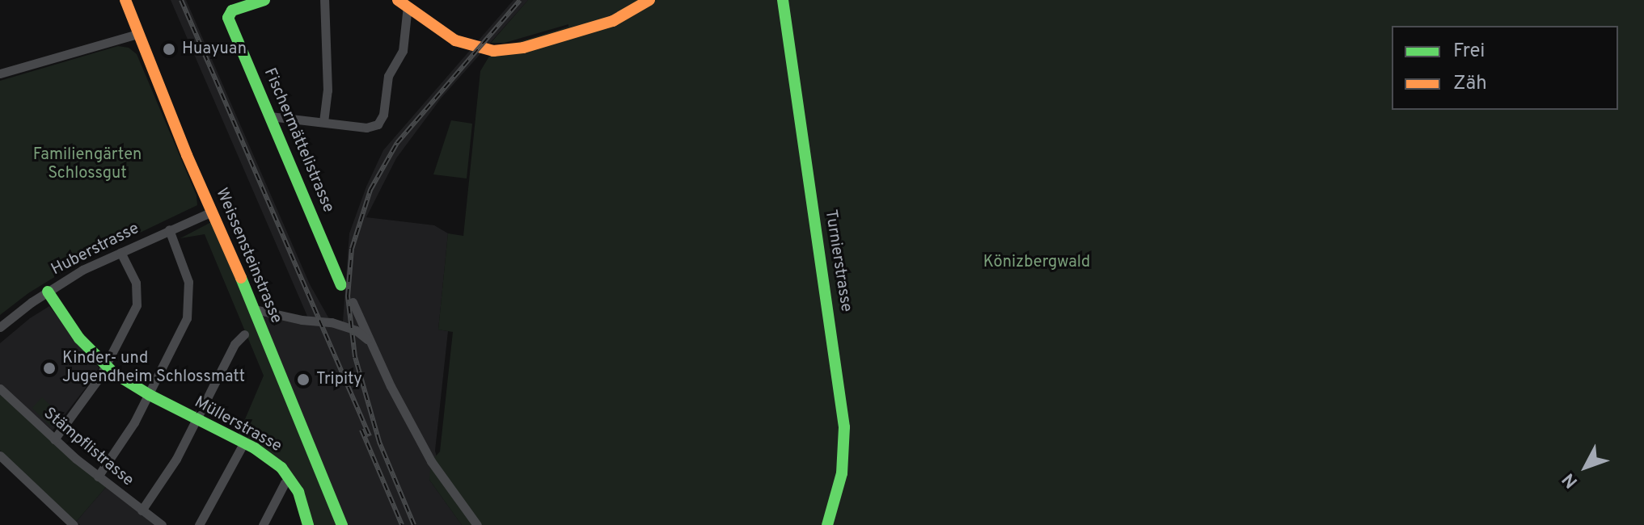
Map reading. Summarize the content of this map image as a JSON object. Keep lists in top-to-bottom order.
{
  "streets": {
    "main road": [
      "Fischermättelistrasse",
      "Weissensteinstrasse",
      "Turnierstrasse",
      "Müllerstrasse"
    ],
    "street": ["Huberstrasse", "Stämpflistrasse"]
  },
  "crossings": [
    ["Huberstrasse", "Weissensteinstrasse"],
    ["Huberstrasse", "Müllerstrasse"]
  ],
  "parks": ["Familiengärten Schlossgut", "Könizbergwald"],
  "places": ["Huayuan", "Kinder- und Jugendheim Schlossmatt", "Tripity"],
  "legend": ["Frei", "Zäh"],
  "north": "bottom left"
}
